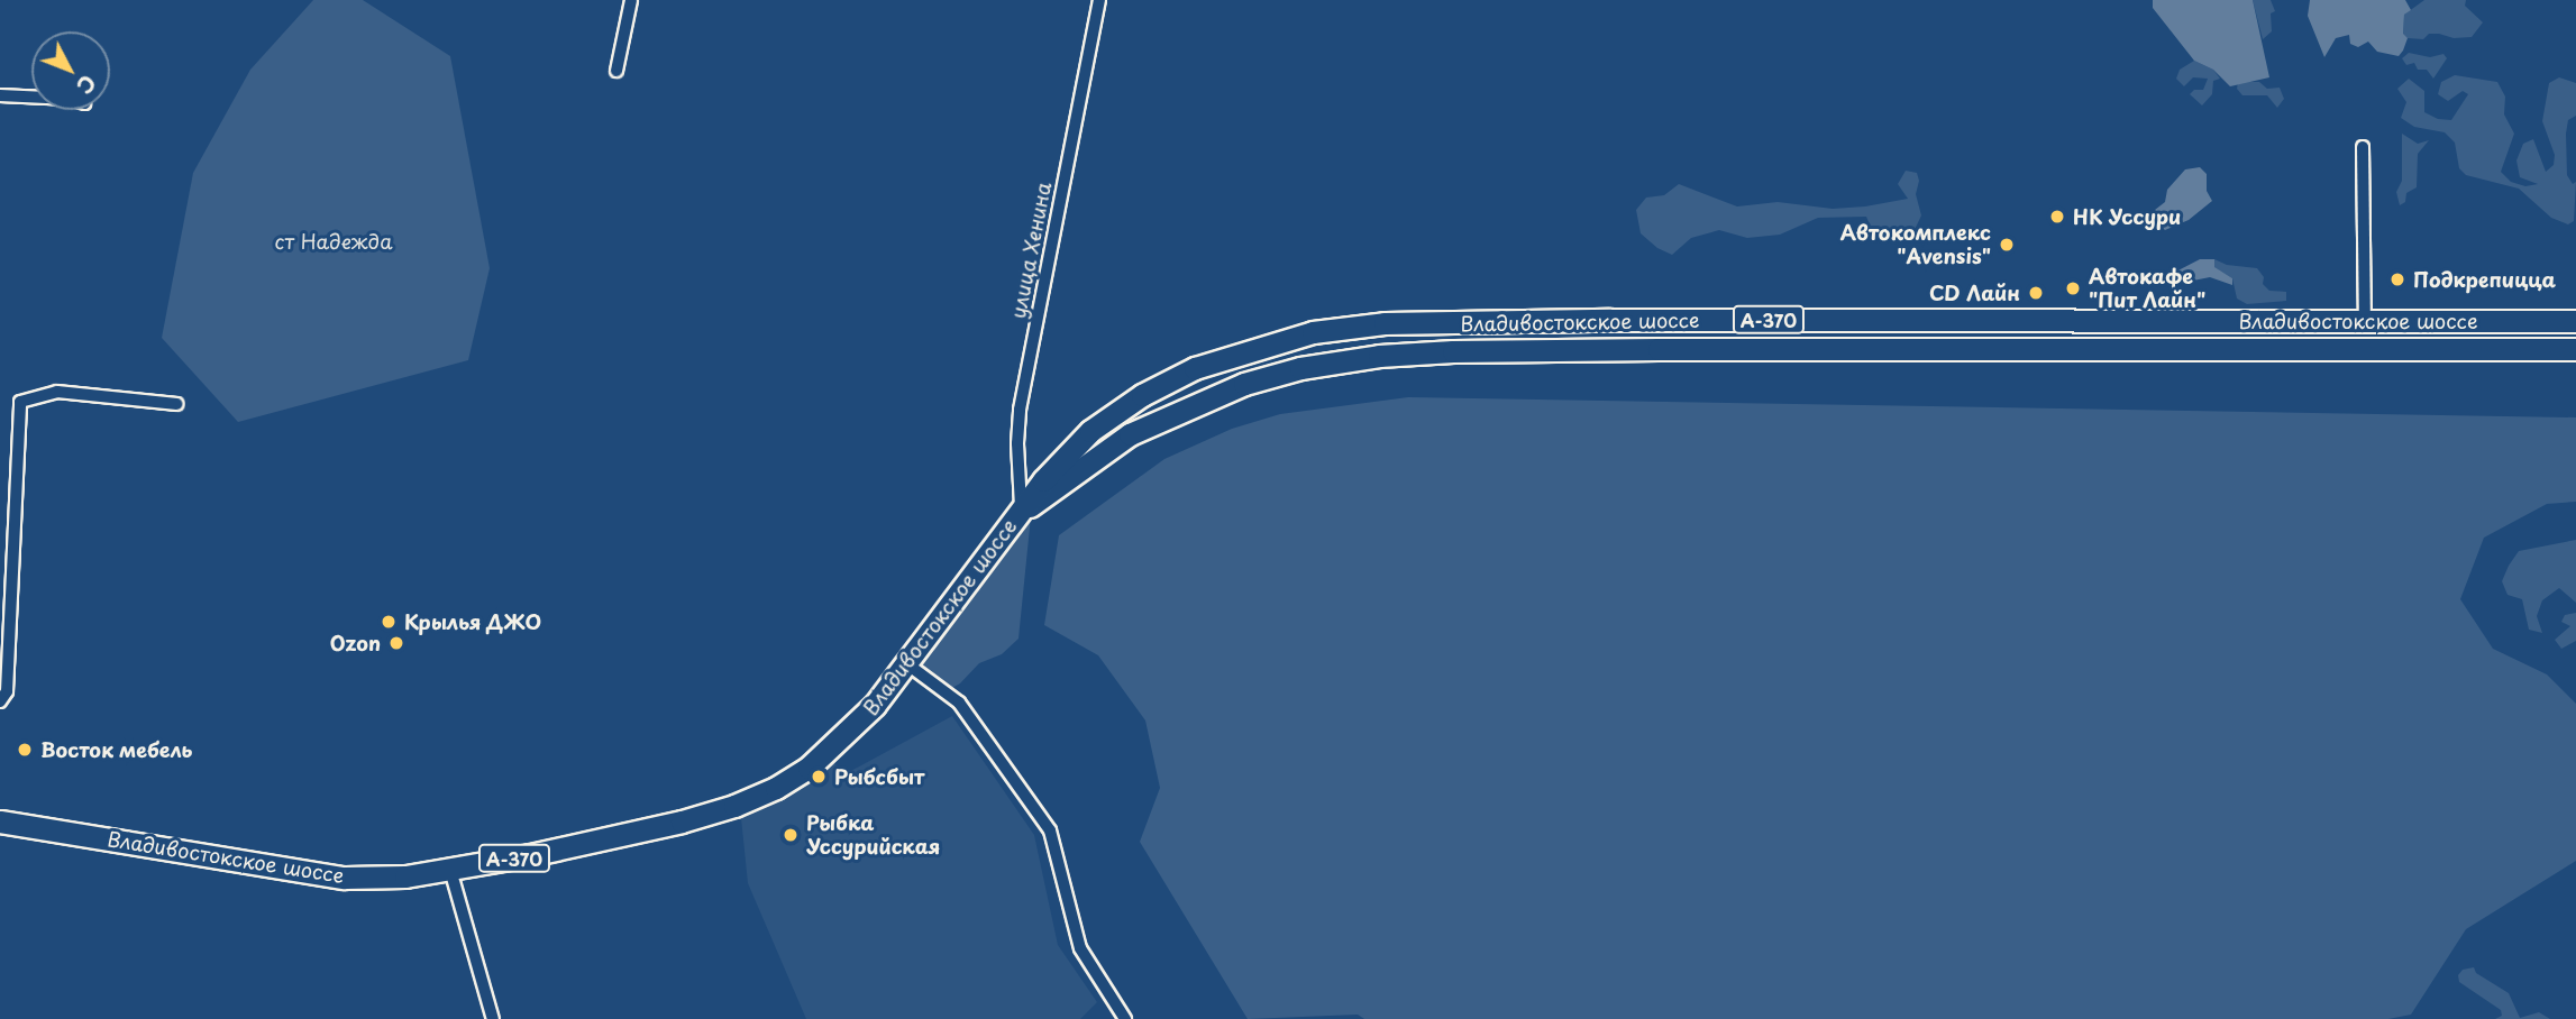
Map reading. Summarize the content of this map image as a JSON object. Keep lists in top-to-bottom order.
{
  "streets": {
    "highway": ["А-370", "Владивостокское шоссе"],
    "street": ["улица Хенина"]
  },
  "crossings": [
    ["улица Хенина", "Владивостокское шоссе"]
  ],
  "parks": ["ст Надежда"],
  "places": [
    "НК Уссури",
    "Автокомплекс \"Avensis\"",
    "Подкрепицца",
    "Автокафе \"Пит Лайн\"",
    "CD Лайн",
    "Крылья ДЖО",
    "Ozon",
    "Восток мебель",
    "Рыбсбыт",
    "Рыбка Уссурийская"
  ],
  "north": "bottom right"
}
